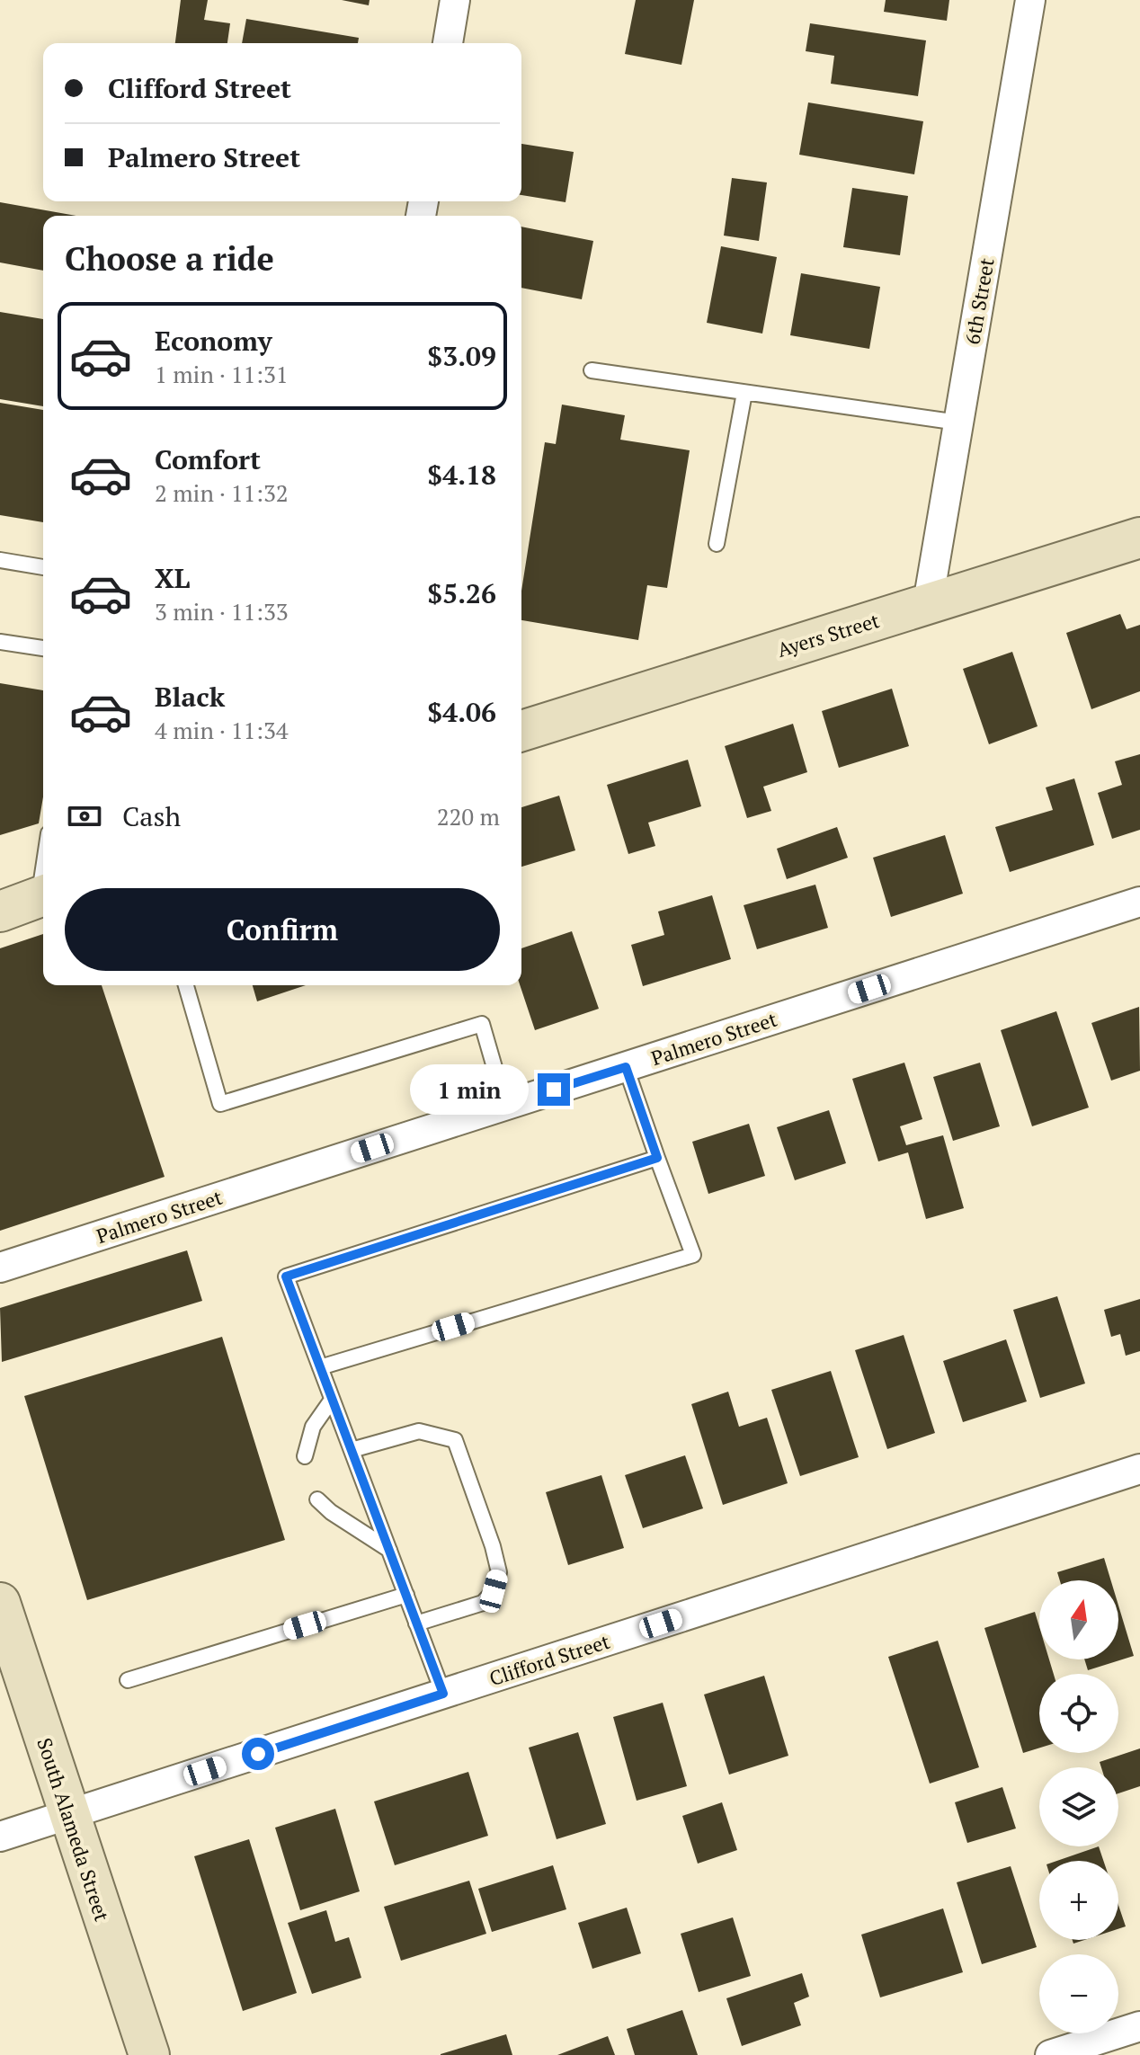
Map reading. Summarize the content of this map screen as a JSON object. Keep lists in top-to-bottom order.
{
  "streets": {
    "main road": ["Ayers Street", "South Alameda Street"],
    "street": ["6th Street", "Palmero Street", "Clifford Street"]
  },
  "crossings": [
    ["6th Street", "Ayers Street"],
    ["Clifford Street", "South Alameda Street"]
  ],
  "north": "top",
  "page": {
    "banner": ["Clifford Street", "Palmero Street"],
    "heading": "Choose a ride",
    "list": [
      {
        "name": "Economy",
        "note": "1 min · 11:31",
        "value": "$3.09"
      },
      {
        "name": "Comfort",
        "note": "2 min · 11:32",
        "value": "$4.18"
      },
      {
        "name": "XL",
        "note": "3 min · 11:33",
        "value": "$5.26"
      },
      {
        "name": "Black",
        "note": "4 min · 11:34",
        "value": "$4.06"
      }
    ],
    "pay": ["Cash", "220 m"],
    "buttons": "Confirm",
    "bubble": "1 min",
    "map_buttons": ["+", "−"]
  }
}
